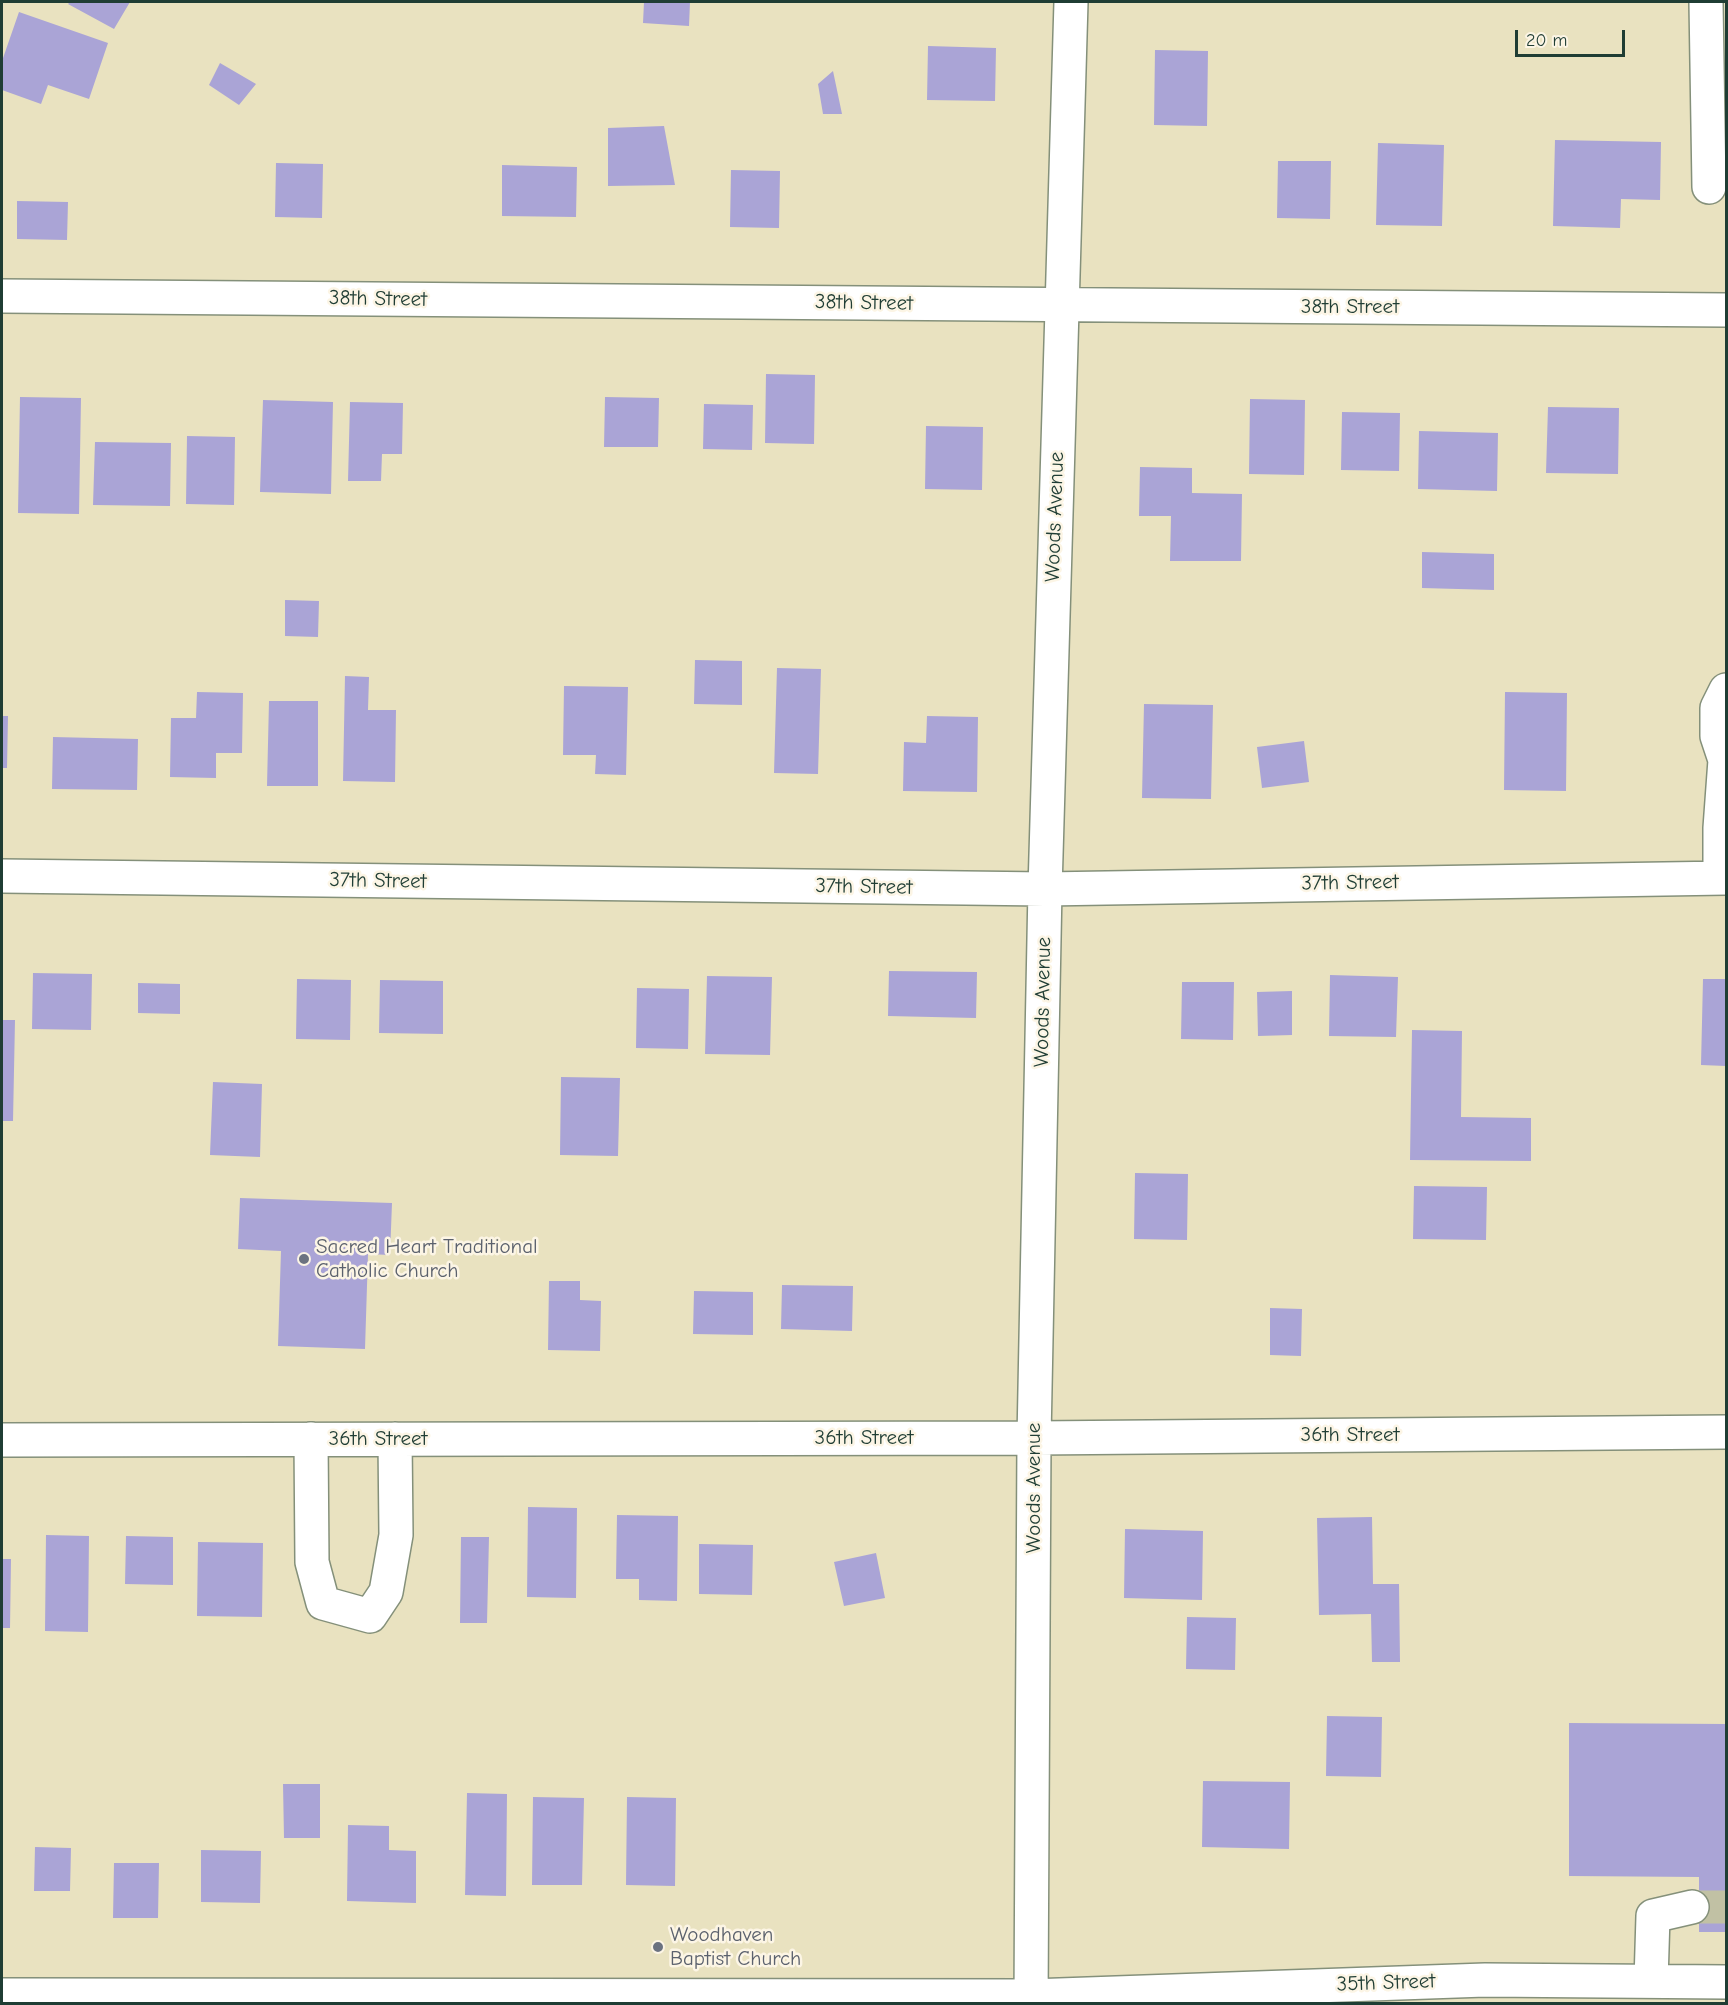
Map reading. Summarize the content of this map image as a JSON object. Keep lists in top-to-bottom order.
{
  "streets": {
    "street": [
      "38th Street",
      "Woods Avenue",
      "37th Street",
      "36th Street",
      "35th Street"
    ]
  },
  "crossings": [
    ["38th Street", "Woods Avenue"],
    ["Woods Avenue", "37th Street"],
    ["Woods Avenue", "36th Street"],
    ["Woods Avenue", "35th Street"]
  ],
  "places": ["Sacred Heart Traditional Catholic Church", "Woodhaven Baptist Church"],
  "scale_bar": "20 m"
}
